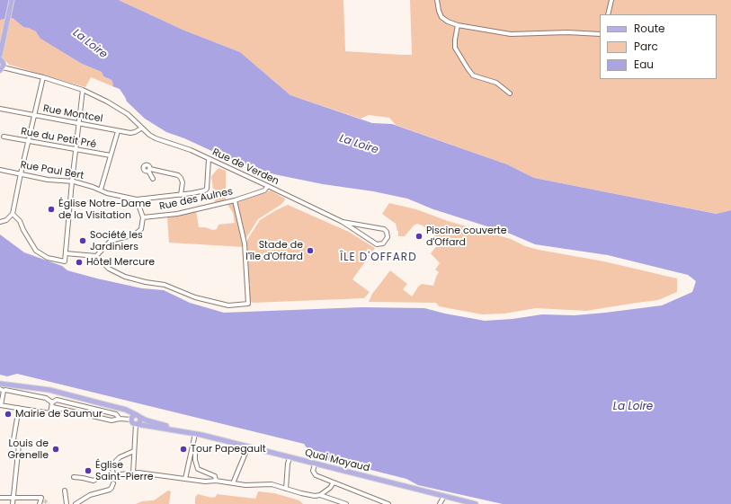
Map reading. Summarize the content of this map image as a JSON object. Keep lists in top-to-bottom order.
{
  "streets": {
    "main road": ["Quai Mayaud"],
    "street": [
      "Rue Montcel",
      "Rue du Petit Pré",
      "Rue de Verden",
      "Rue Paul Bert",
      "Rue des Aulnes"
    ]
  },
  "crossings": [
    ["Rue Montcel", "Rue de Verden"],
    ["Rue de Verden", "Rue Paul Bert"],
    ["Rue de Verden", "Rue des Aulnes"]
  ],
  "districts": ["ÎLE D'OFFARD"],
  "water": ["La Loire"],
  "places": [
    "Église Notre-Dame de la Visitation",
    "Piscine couverte d'Offard",
    "Société les Jardiniers",
    "Stade de l'île d'Offard",
    "Hôtel Mercure",
    "Mairie de Saumur",
    "Louis de Grenelle",
    "Tour Papegault",
    "Église Saint-Pierre"
  ],
  "legend": ["Route", "Parc", "Eau"]
}
